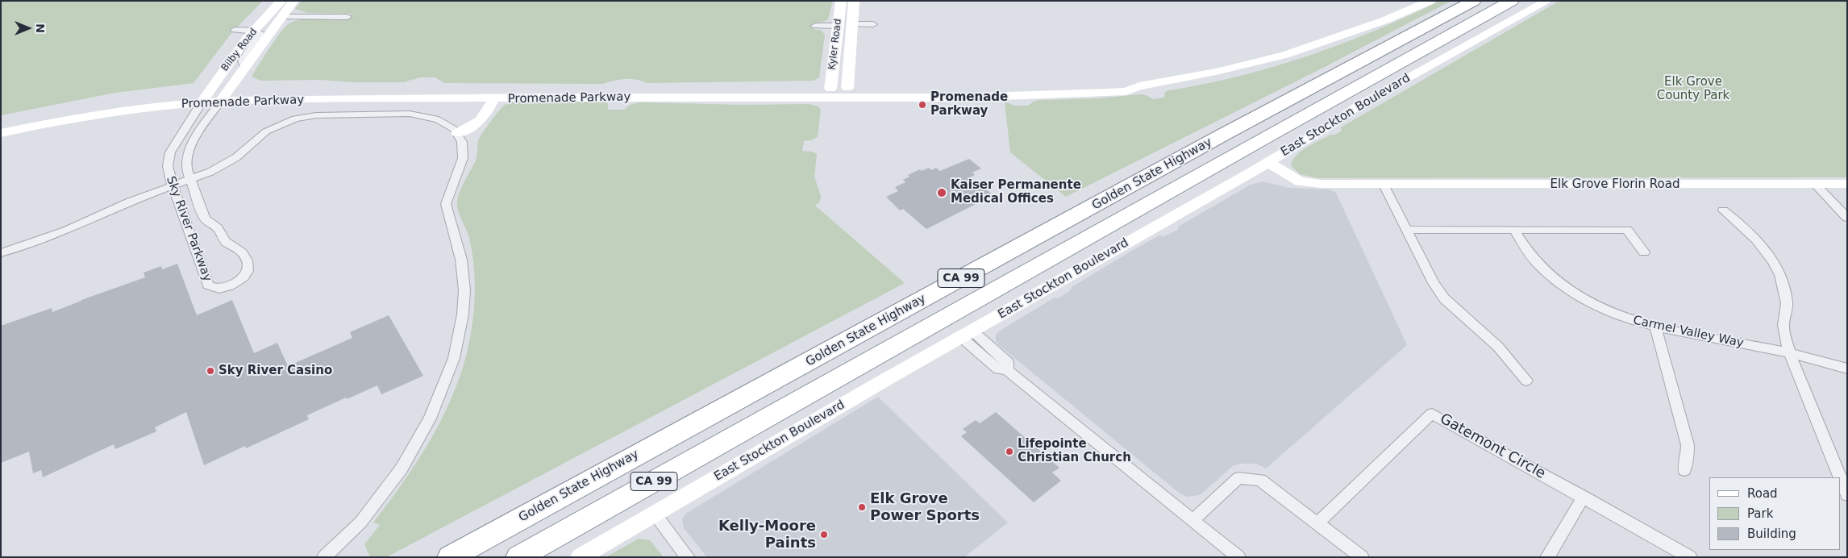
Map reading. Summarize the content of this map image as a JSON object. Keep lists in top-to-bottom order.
{
  "streets": {
    "highway": ["Golden State Highway", "CA 99"],
    "main road": [
      "Kyler Road",
      "Bilby Road",
      "Promenade Parkway",
      "East Stockton Boulevard",
      "Elk Grove Florin Road"
    ],
    "street": ["Sky River Parkway", "Carmel Valley Way", "Gatemont Circle"]
  },
  "crossings": [
    ["Kyler Road", "Promenade Parkway"],
    ["Bilby Road", "Promenade Parkway"],
    ["Bilby Road", "Sky River Parkway"],
    ["Promenade Parkway", "Sky River Parkway"],
    ["East Stockton Boulevard", "Elk Grove Florin Road"]
  ],
  "parks": ["Elk Grove County Park"],
  "places": [
    "Promenade Parkway",
    "Kaiser Permanente Medical Offices",
    "Sky River Casino",
    "Lifepointe Christian Church",
    "Elk Grove Power Sports",
    "Kelly-Moore Paints"
  ],
  "legend": ["Road", "Park", "Building"],
  "north": "right"
}
